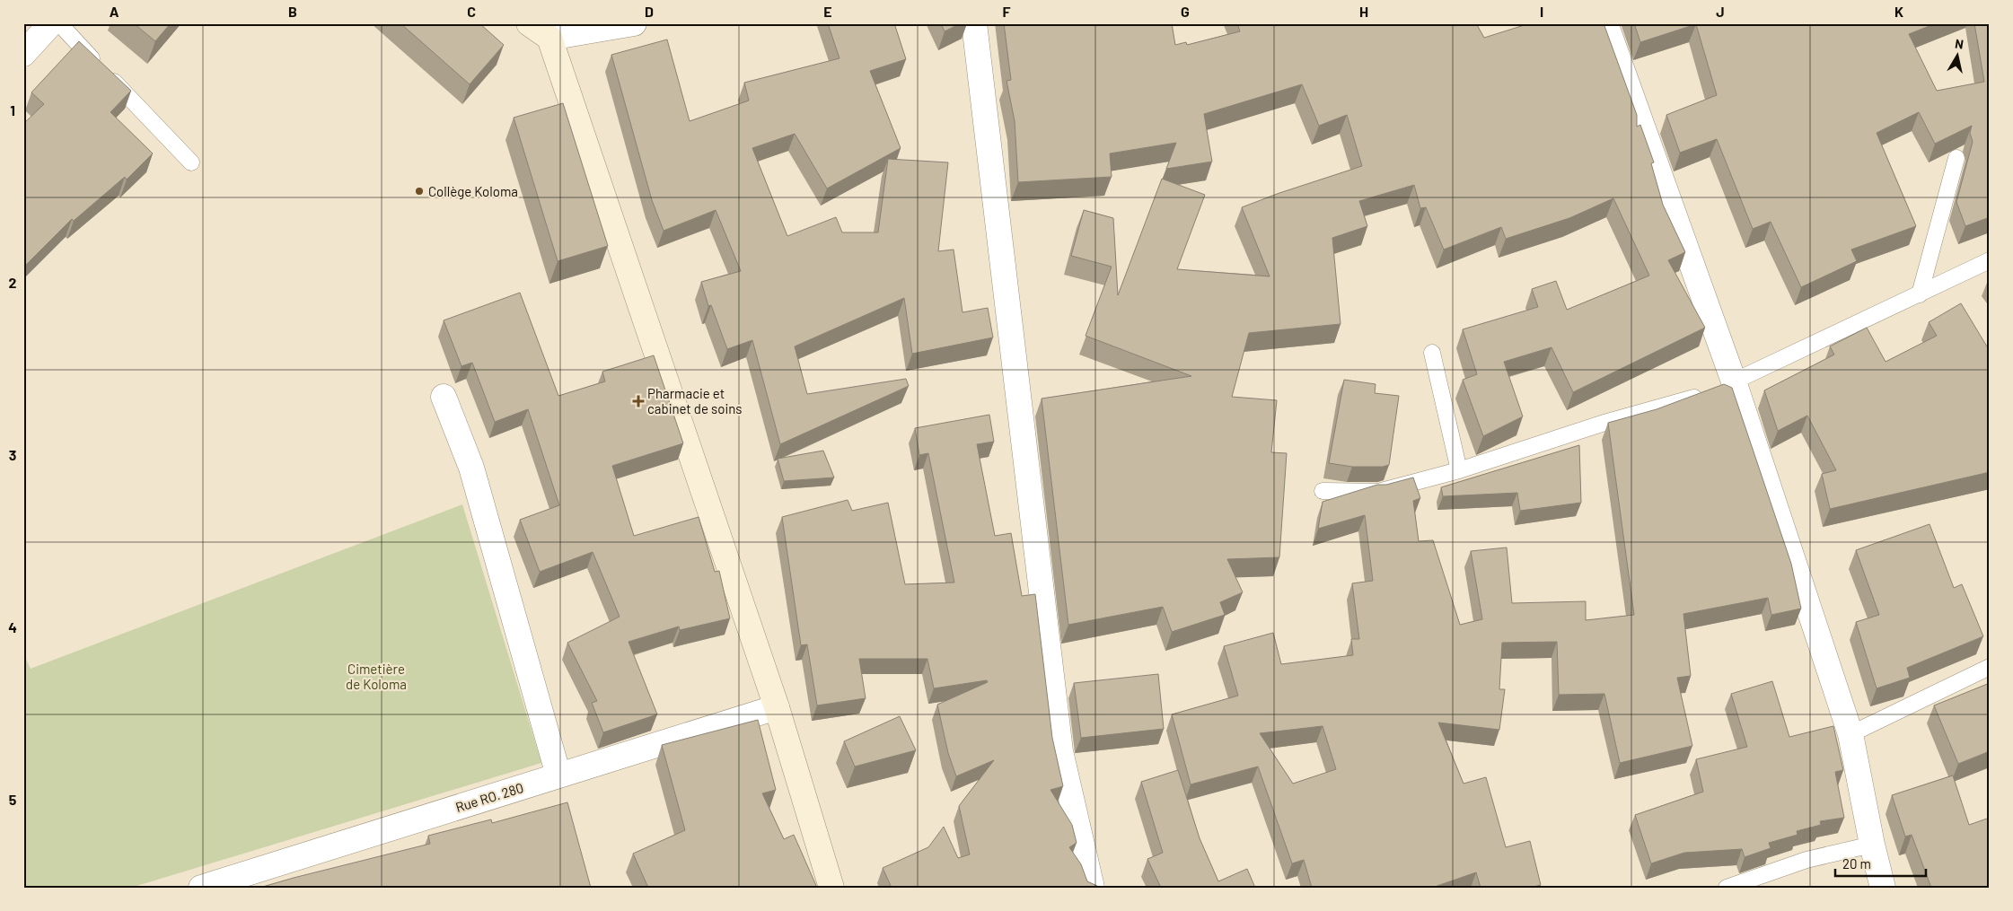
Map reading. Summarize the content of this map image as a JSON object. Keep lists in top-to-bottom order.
{
  "streets": {
    "street": ["Rue RO. 280"]
  },
  "parks": ["Cimetière de Koloma"],
  "places": {
    "other": ["Collège Koloma"],
    "health": ["Pharmacie et cabinet de soins"]
  },
  "scale_bar": "20 m",
  "north": "top",
  "grid": {
    "columns": [
      "A",
      "B",
      "C",
      "D",
      "E",
      "F",
      "G",
      "H",
      "I",
      "J",
      "K"
    ],
    "rows": [
      "1",
      "2",
      "3",
      "4",
      "5"
    ]
  }
}
